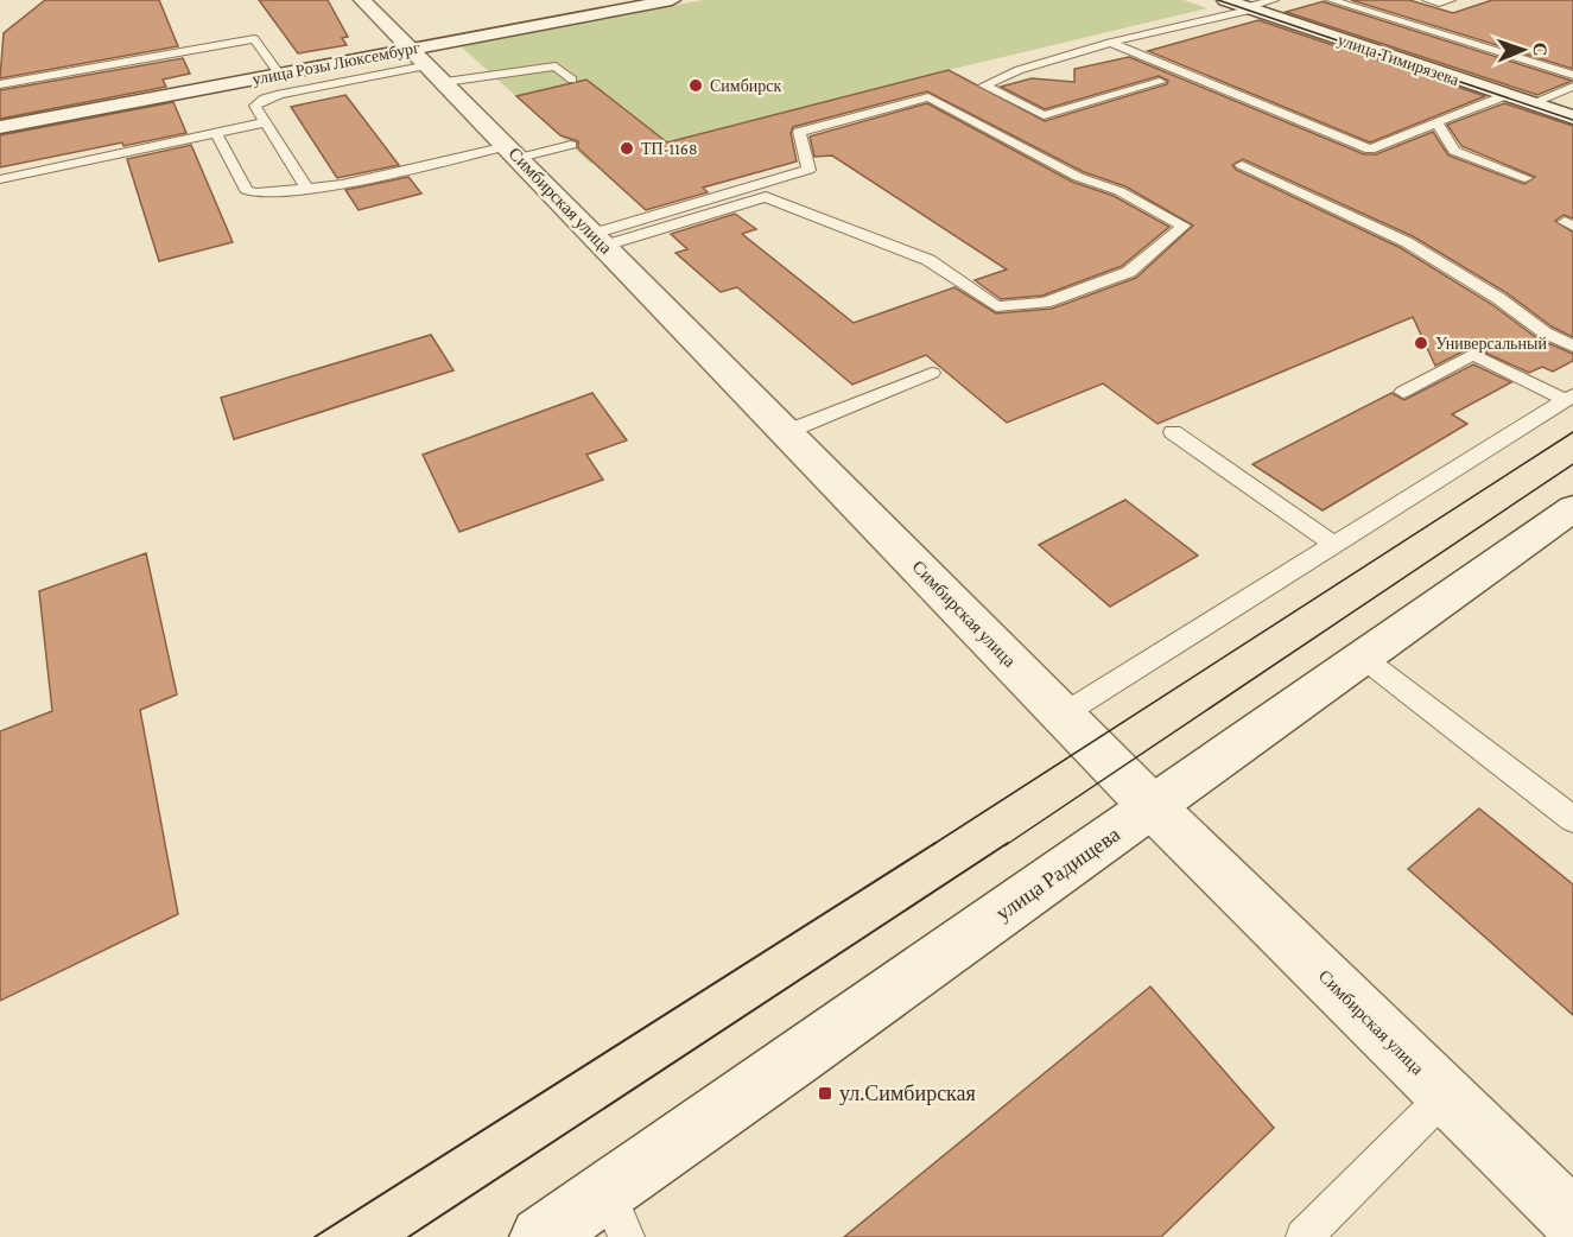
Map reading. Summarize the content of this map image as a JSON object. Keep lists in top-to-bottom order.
{
  "streets": {
    "street": [
      "улица Тимирязева",
      "улица Розы Люксембург",
      "Симбирская улица",
      "улица Радищева"
    ]
  },
  "crossings": [
    ["улица Розы Люксембург", "Симбирская улица"],
    ["Симбирская улица", "улица Радищева"]
  ],
  "places": {
    "other": ["Симбирск", "ТП-1168", "Универсальный"],
    "transit": ["ул.Симбирская"]
  },
  "north": "right"
}
